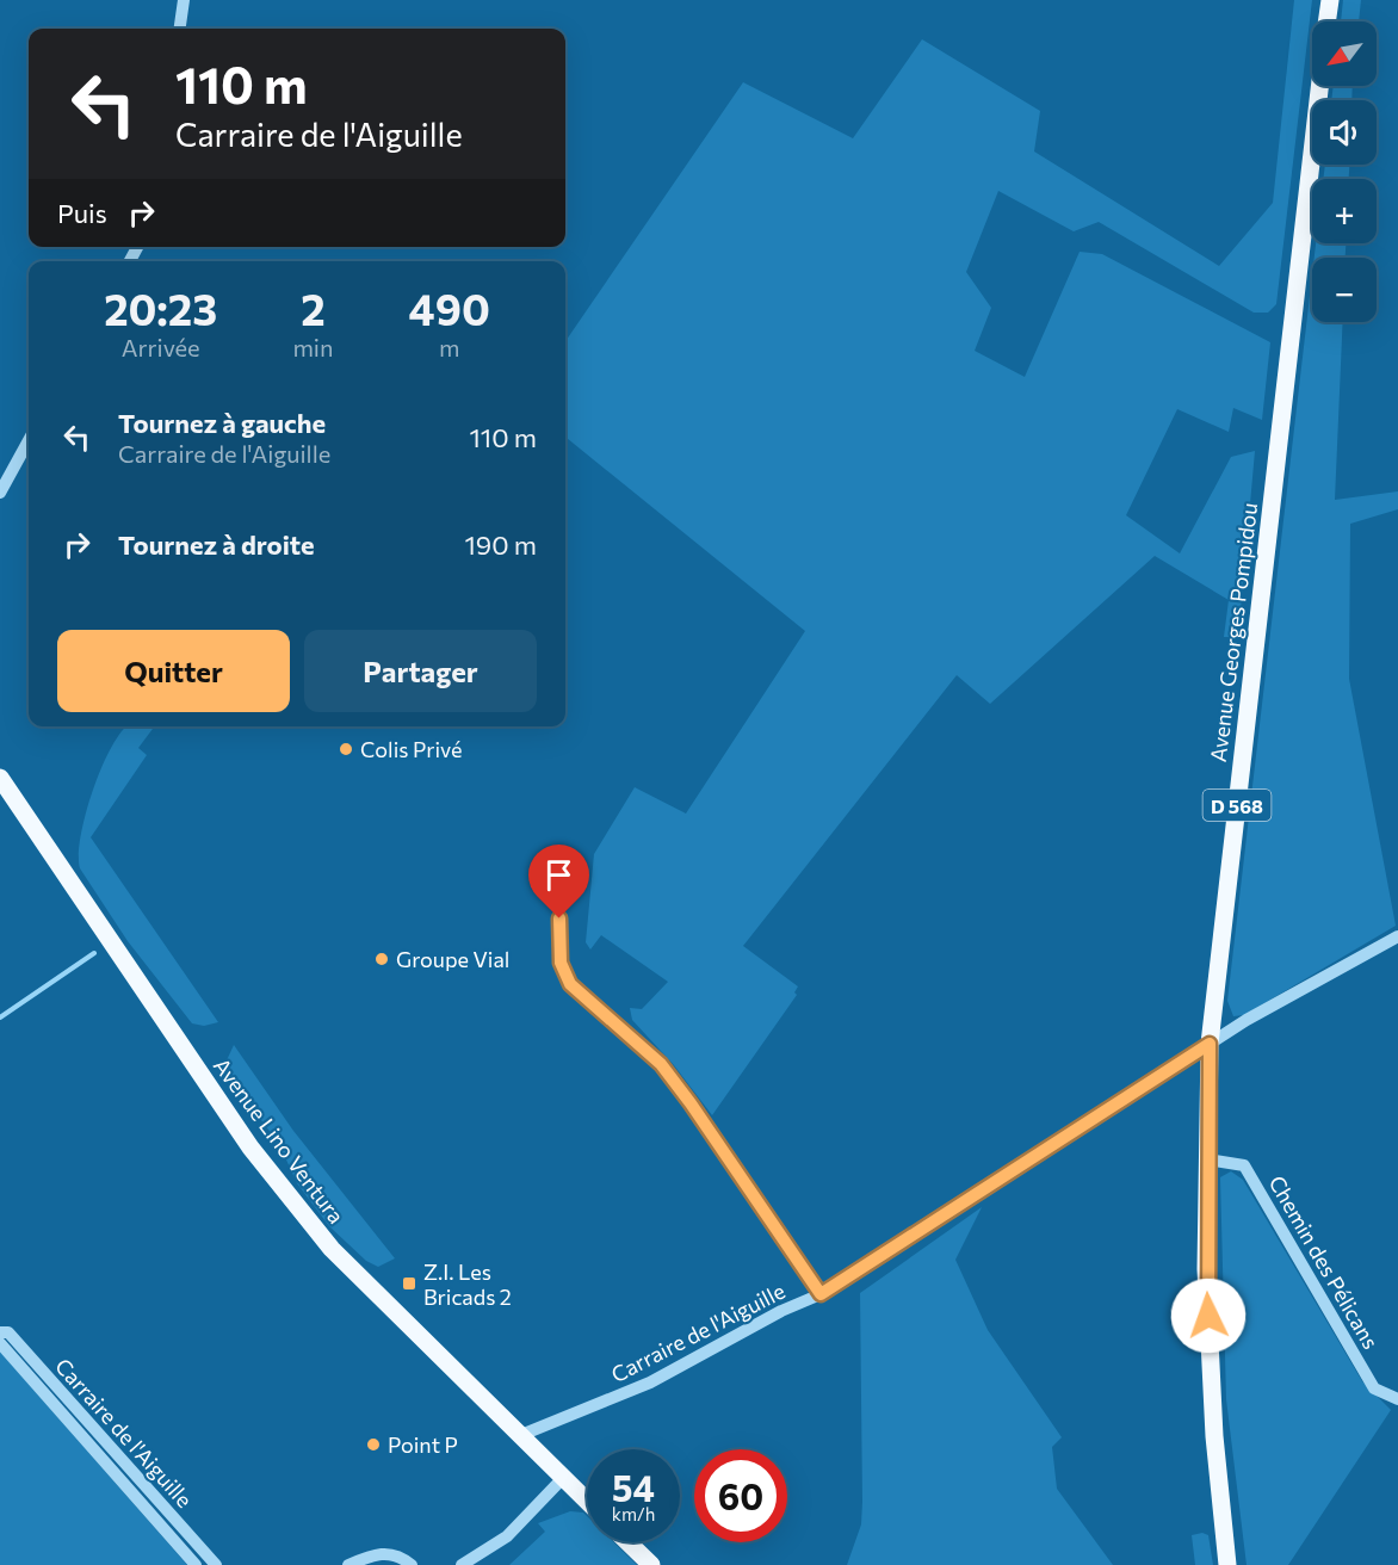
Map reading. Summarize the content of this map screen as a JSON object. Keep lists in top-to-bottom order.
{
  "streets": {
    "main road": ["Avenue Georges Pompidou", "D 568", "Avenue Lino Ventura"],
    "street": ["Chemin des Pélicans", "Carraire de l'Aiguille"]
  },
  "crossings": [
    ["Avenue Georges Pompidou", "Chemin des Pélicans"],
    ["Avenue Georges Pompidou", "Carraire de l'Aiguille"],
    ["Avenue Lino Ventura", "Carraire de l'Aiguille"]
  ],
  "places": {
    "other": ["Colis Privé", "Groupe Vial", "Point P"],
    "transit": ["Z.I. Les Bricads 2"]
  },
  "north": "bottom left",
  "page": {
    "map_buttons": ["+", "−"],
    "turn": ["110 m", "Carraire de l'Aiguille"],
    "then": "Puis",
    "eta": [
      "20:23",
      "Arrivée",
      "2",
      "min",
      "490",
      "m"
    ],
    "list": [
      {
        "name": "Tournez à gauche",
        "note": "Carraire de l'Aiguille",
        "value": "110 m"
      },
      {
        "name": "Tournez à droite",
        "value": "190 m"
      }
    ],
    "buttons": ["Quitter", "Partager"],
    "speed": "54 km/h",
    "limit": "60"
  }
}
